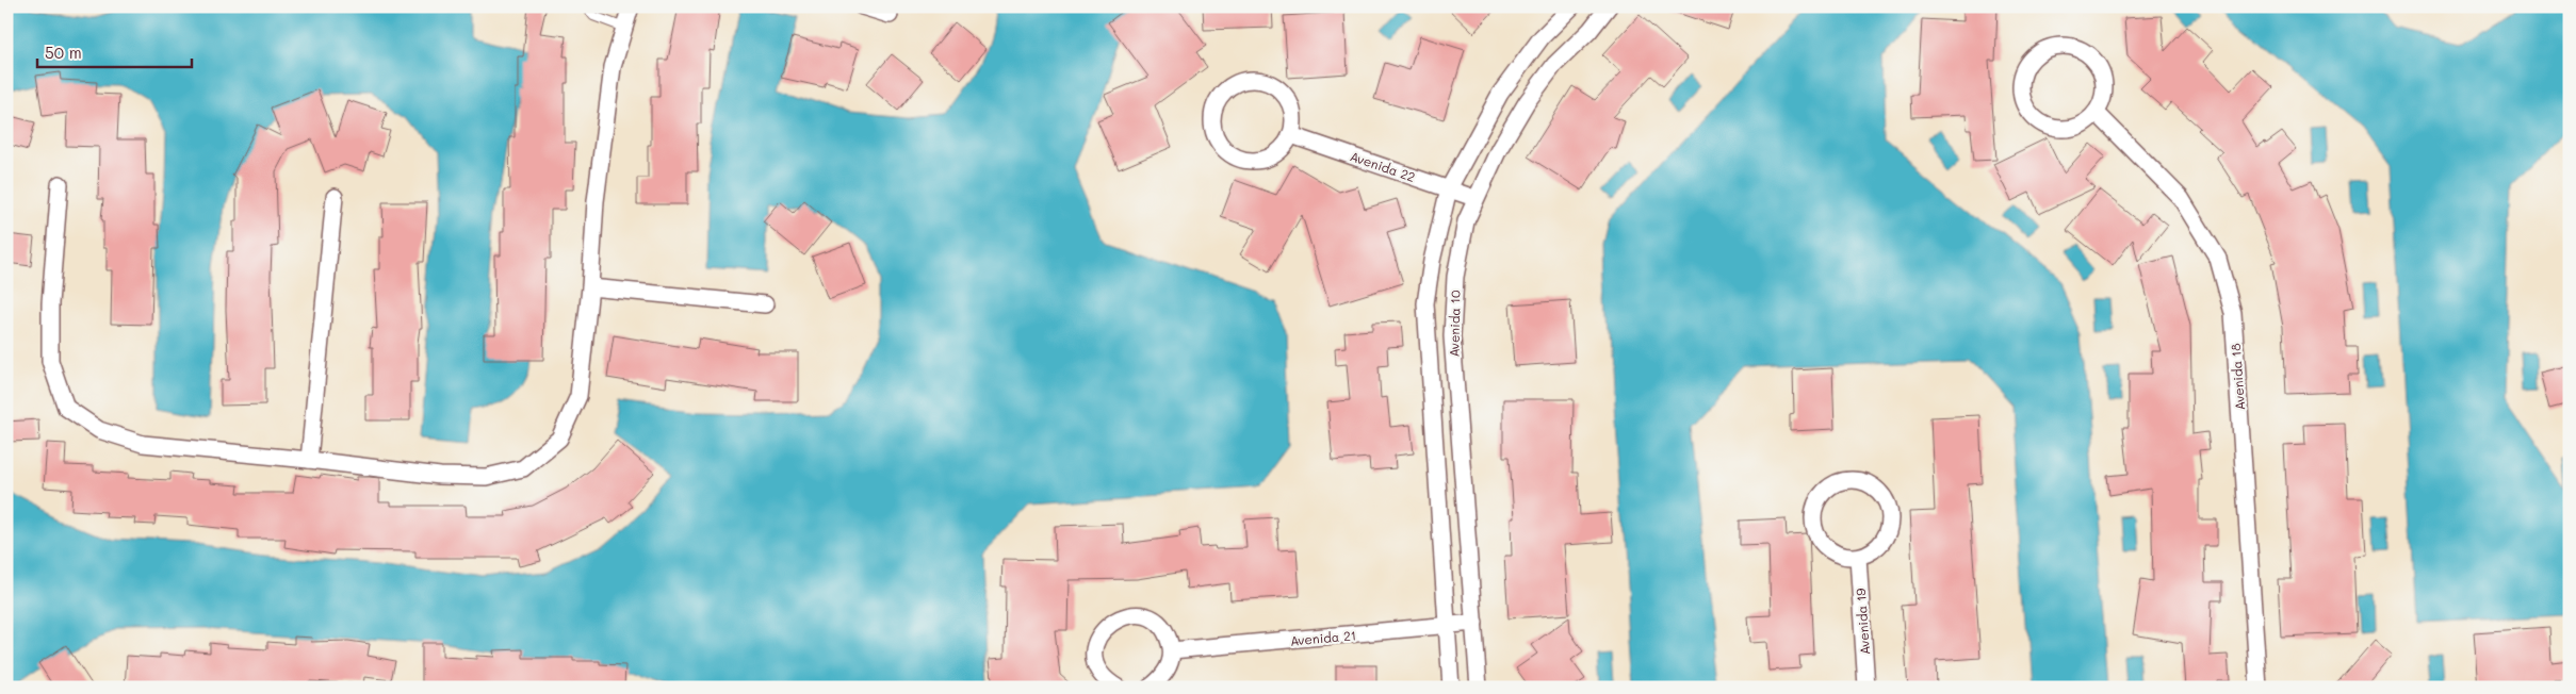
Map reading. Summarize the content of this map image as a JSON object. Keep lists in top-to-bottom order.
{
  "streets": {
    "street": [
      "Avenida 22",
      "Avenida 10",
      "Avenida 18",
      "Avenida 19",
      "Avenida 21"
    ]
  },
  "crossings": [
    ["Avenida 22", "Avenida 10"],
    ["Avenida 10", "Avenida 21"]
  ],
  "scale_bar": "50 m"
}
